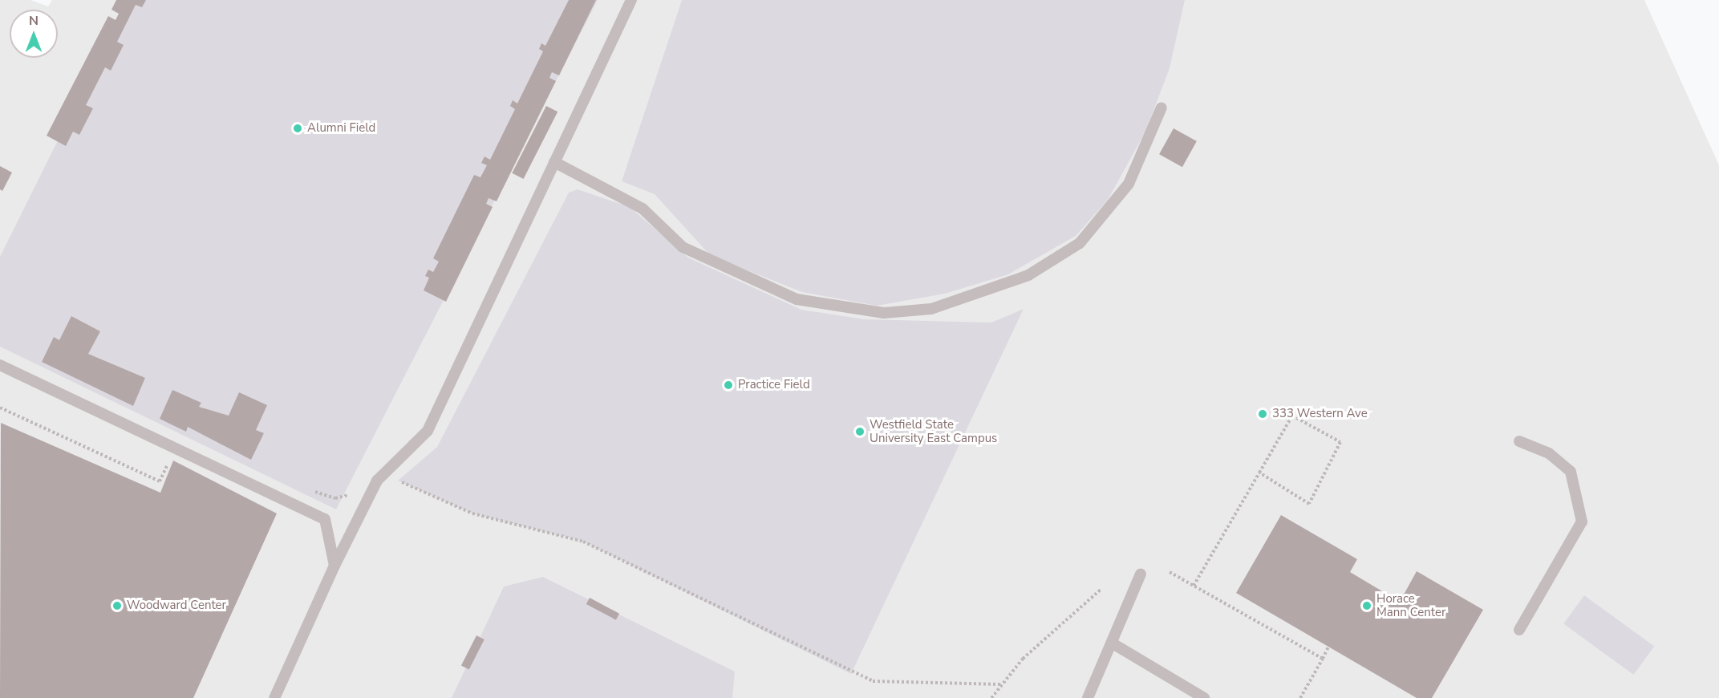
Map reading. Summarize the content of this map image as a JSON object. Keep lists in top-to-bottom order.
{
  "places": [
    "Alumni Field",
    "Practice Field",
    "333 Western Ave",
    "Westfield State University East Campus",
    "Woodward Center",
    "Horace Mann Center"
  ],
  "north": "top"
}
